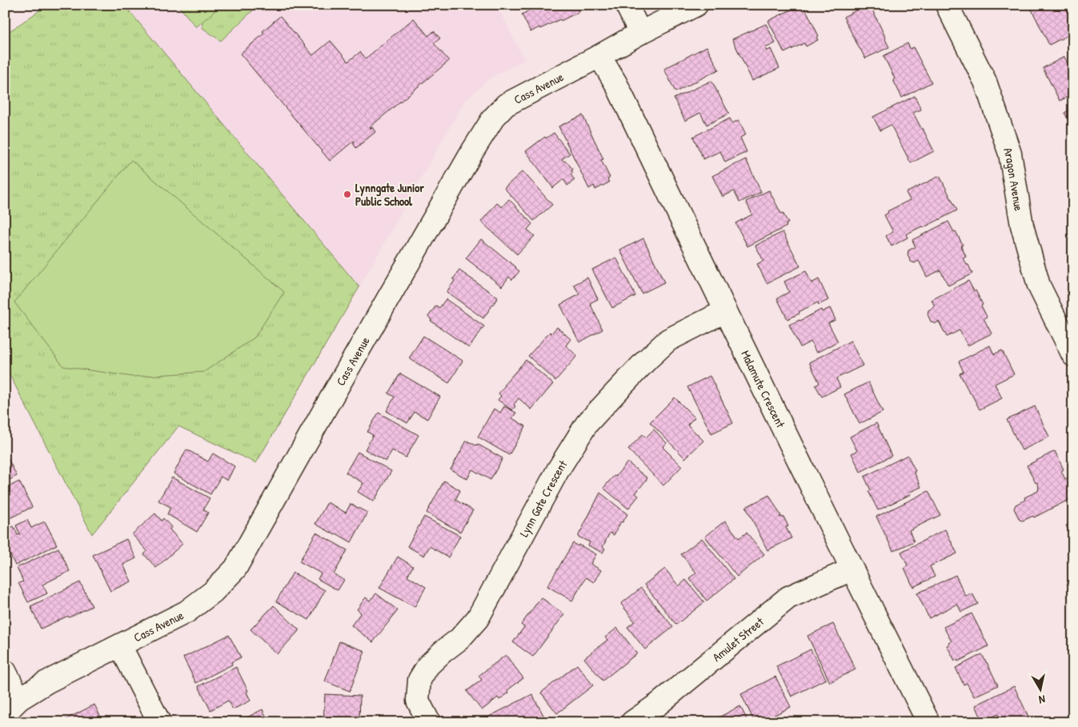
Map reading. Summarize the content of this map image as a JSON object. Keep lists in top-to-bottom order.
{
  "streets": {
    "street": [
      "Cass Avenue",
      "Aragon Avenue",
      "Malamute Crescent",
      "Lynn Gate Crescent",
      "Amulet Street"
    ]
  },
  "crossings": [
    ["Cass Avenue", "Malamute Crescent"],
    ["Malamute Crescent", "Lynn Gate Crescent"],
    ["Malamute Crescent", "Amulet Street"]
  ],
  "places": ["Lynngate Junior Public School"],
  "north": "bottom"
}
